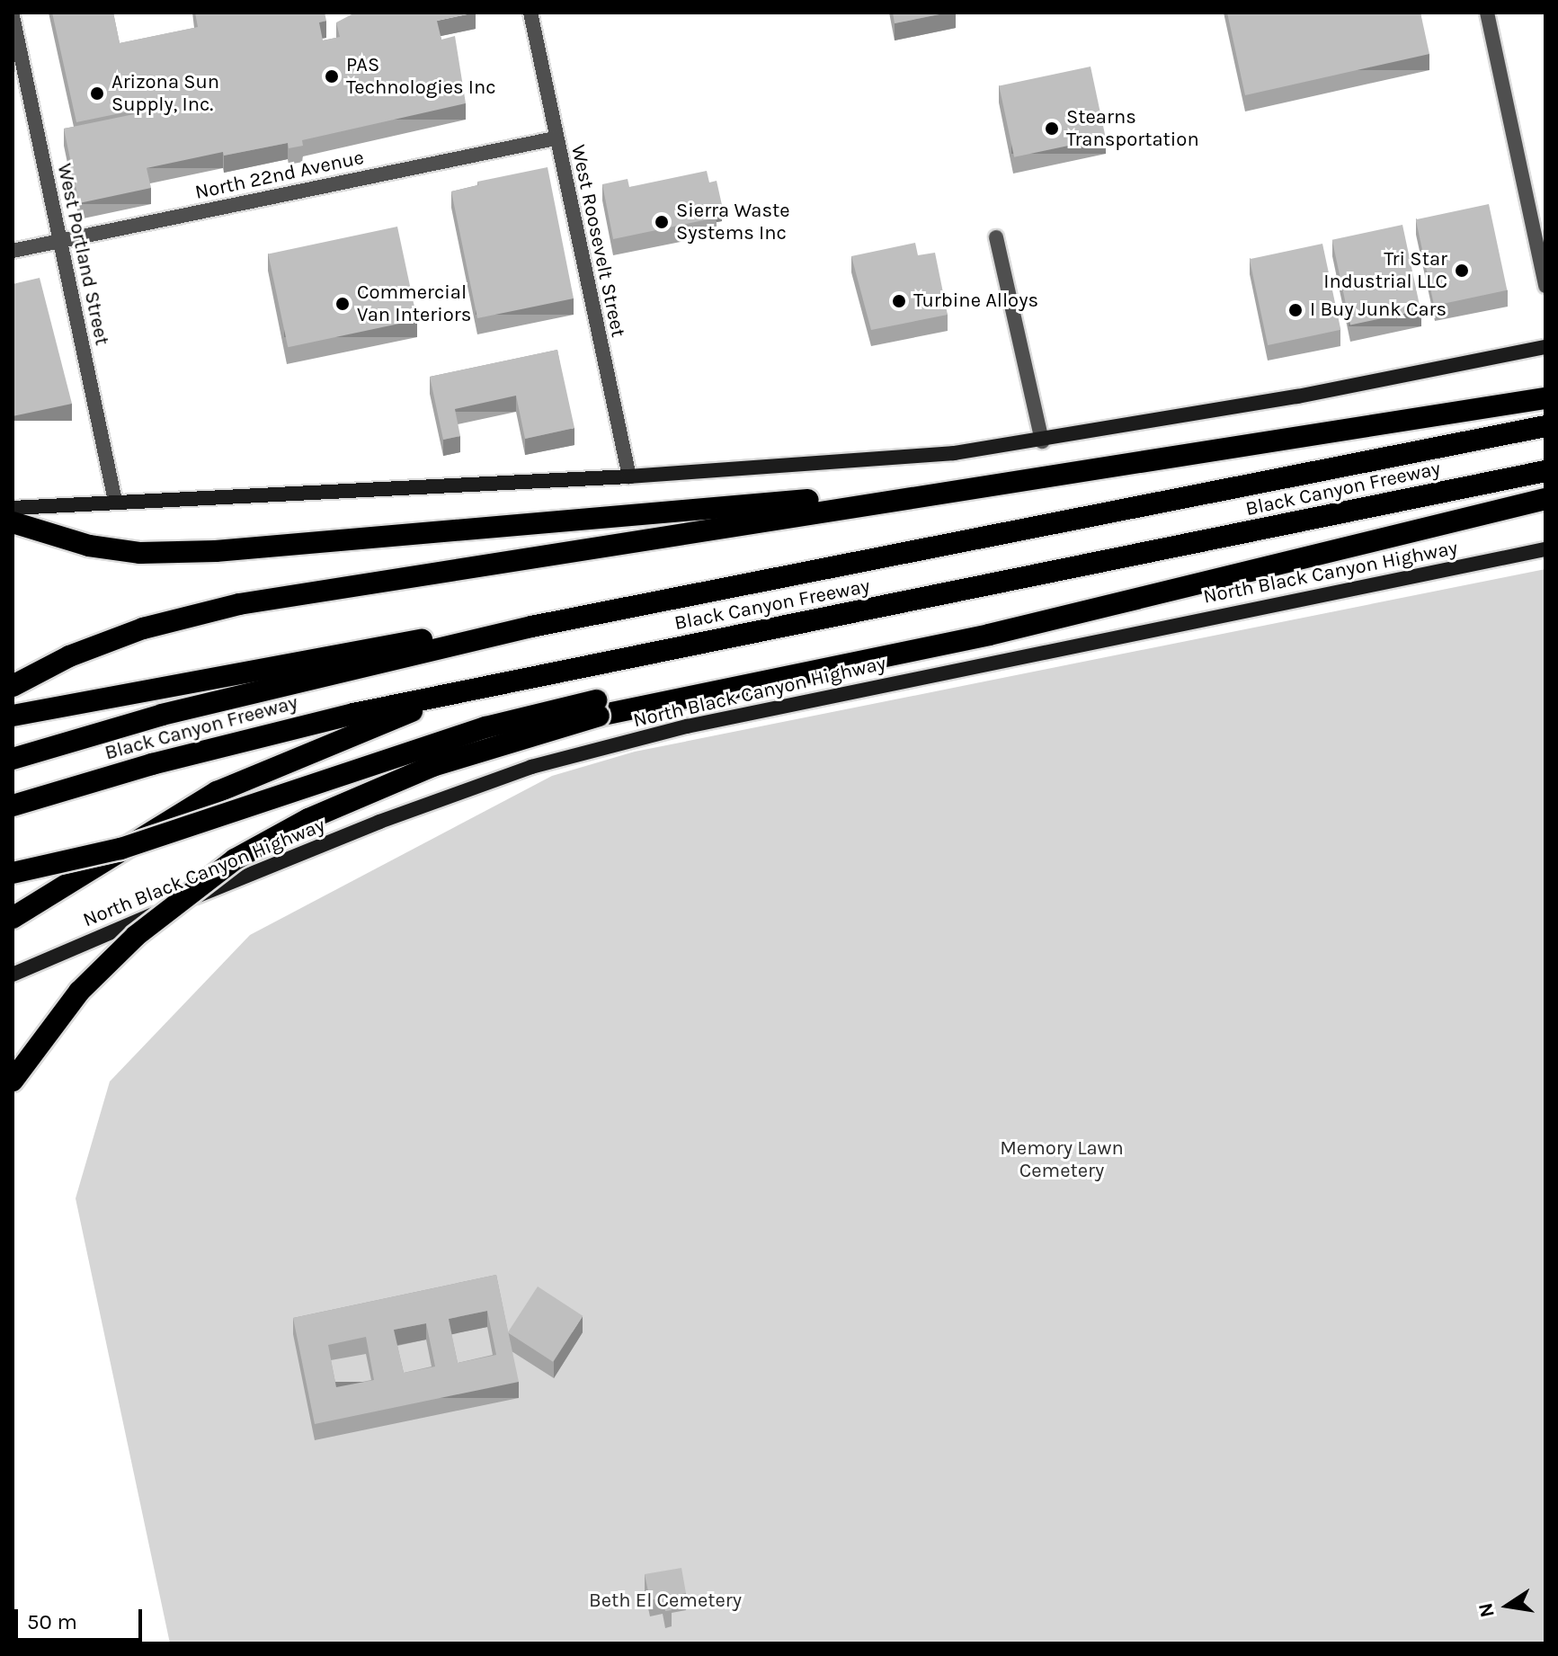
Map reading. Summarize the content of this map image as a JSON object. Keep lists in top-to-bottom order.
{
  "streets": {
    "highway": ["Black Canyon Freeway"],
    "main road": ["North Black Canyon Highway"],
    "street": ["North 22nd Avenue", "West Roosevelt Street", "West Portland Street"]
  },
  "crossings": [
    ["North 22nd Avenue", "West Roosevelt Street"],
    ["North 22nd Avenue", "West Portland Street"]
  ],
  "parks": ["Memory Lawn Cemetery", "Beth El Cemetery"],
  "places": [
    "PAS Technologies Inc",
    "Arizona Sun Supply, Inc.",
    "Stearns Transportation",
    "Sierra Waste Systems Inc",
    "Tri Star Industrial LLC",
    "Turbine Alloys",
    "Commercial Van Interiors",
    "I Buy Junk Cars"
  ],
  "scale_bar": "50 m",
  "north": "left"
}
